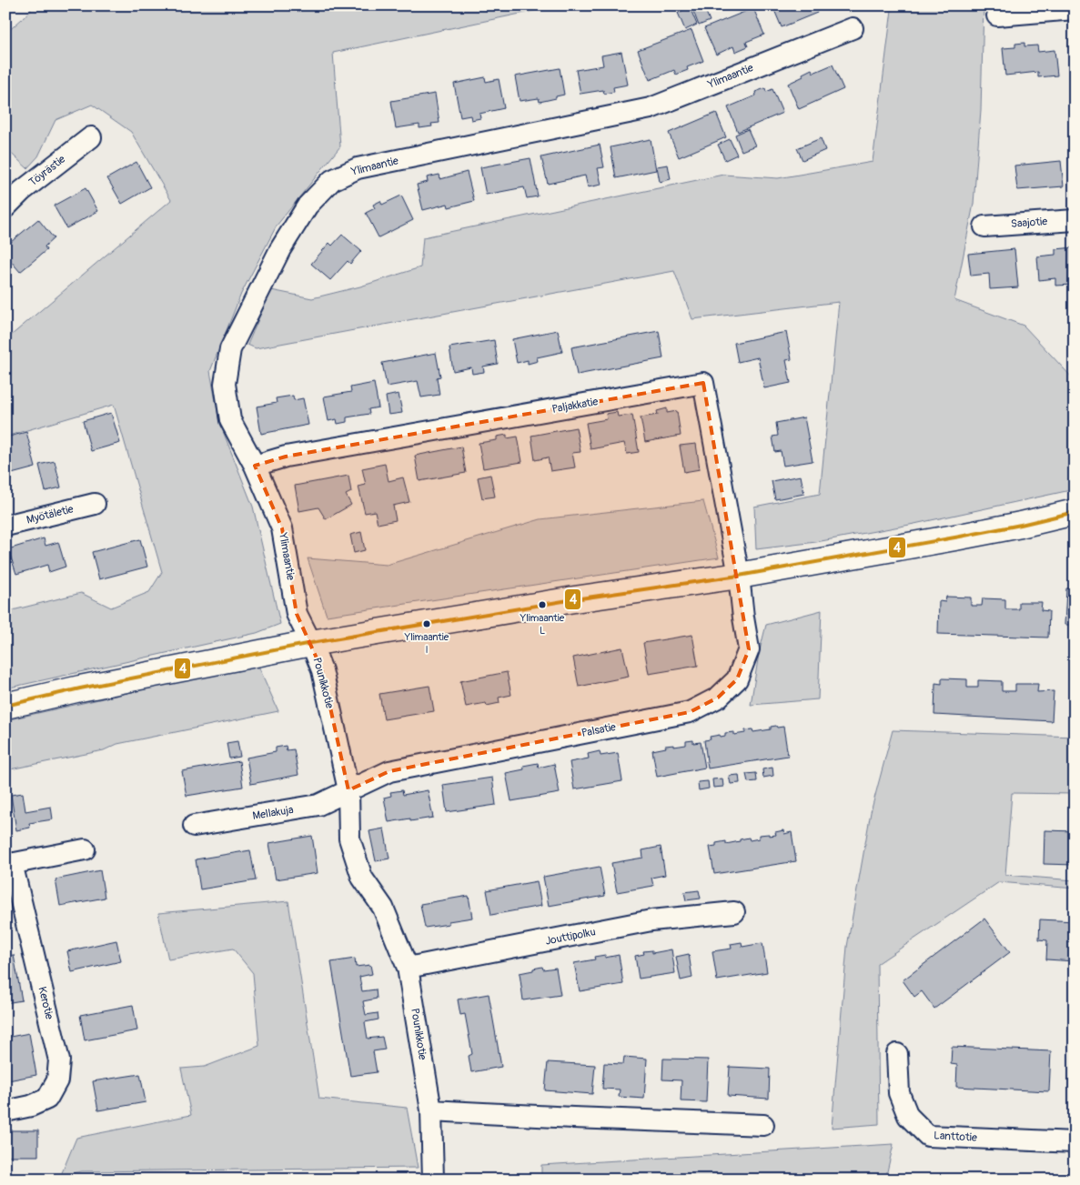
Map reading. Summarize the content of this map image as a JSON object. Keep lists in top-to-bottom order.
{
  "streets": {
    "street": [
      "Ylimaantie",
      "Töyrästie",
      "Saajotie",
      "Paljakkatie",
      "Myötäletie",
      "Pounikkotie",
      "Palsatie",
      "Mellakuja",
      "Jouttipolku",
      "Kerotie",
      "Lanttotie"
    ]
  },
  "crossings": [
    ["Ylimaantie", "Paljakkatie"],
    ["Ylimaantie", "Pounikkotie"],
    ["Paljakkatie", "Palsatie"],
    ["Pounikkotie", "Palsatie"],
    ["Pounikkotie", "Mellakuja"],
    ["Pounikkotie", "Jouttipolku"],
    ["Palsatie", "Mellakuja"]
  ],
  "places": ["Ylimaantie L", "Ylimaantie I"],
  "lines": ["transit line 4"]
}
